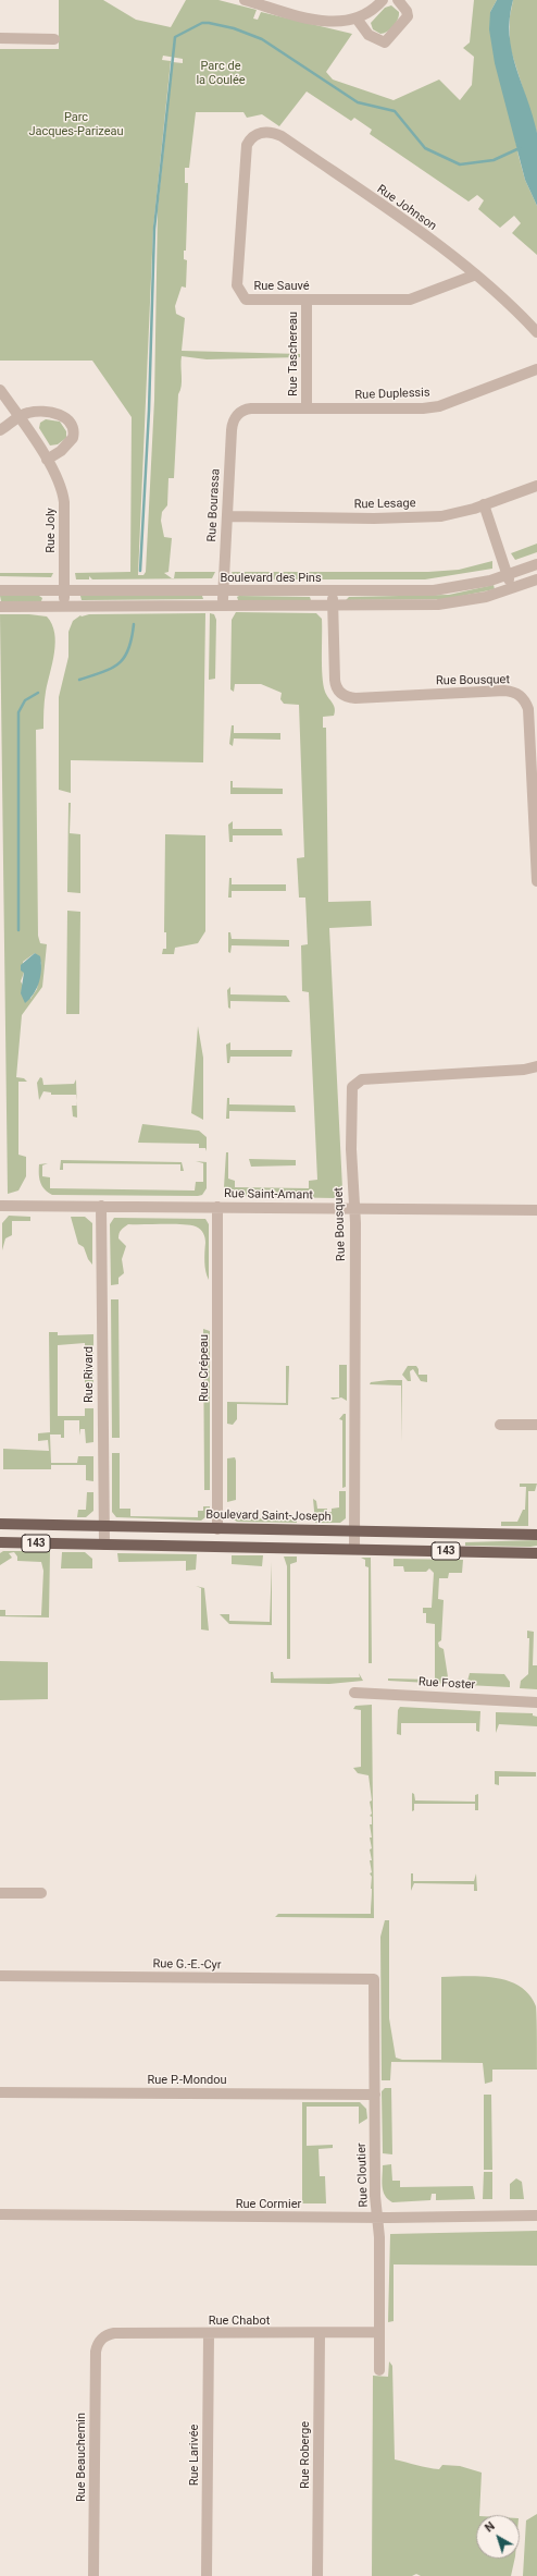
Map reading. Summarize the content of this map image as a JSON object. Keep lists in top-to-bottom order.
{
  "streets": {
    "main road": ["Boulevard Saint-Joseph", "143"],
    "street": [
      "Rue Johnson",
      "Rue Sauvé",
      "Rue Taschereau",
      "Rue Duplessis",
      "Rue Lesage",
      "Rue Bourassa",
      "Rue Joly",
      "Boulevard des Pins",
      "Rue Bousquet",
      "Rue Saint-Amant",
      "Rue Crépeau",
      "Rue Rivard",
      "Rue Foster",
      "Rue G.-E.-Cyr",
      "Rue P.-Mondou",
      "Rue Cloutier",
      "Rue Cormier",
      "Rue Chabot",
      "Rue Larivée",
      "Rue Roberge",
      "Rue Beauchemin"
    ]
  },
  "crossings": [
    ["Rue Johnson", "Rue Sauvé"],
    ["Rue Sauvé", "Rue Taschereau"],
    ["Rue Taschereau", "Rue Duplessis"],
    ["Rue Duplessis", "Rue Bourassa"],
    ["Rue Lesage", "Rue Bourassa"],
    ["Rue Bourassa", "Boulevard des Pins"],
    ["Rue Joly", "Boulevard des Pins"],
    ["Boulevard des Pins", "Rue Bousquet"],
    ["Rue Bousquet", "Rue Saint-Amant"],
    ["Rue Bousquet", "Boulevard Saint-Joseph"],
    ["Rue Bousquet", "143"],
    ["Rue Saint-Amant", "Rue Crépeau"],
    ["Rue Saint-Amant", "Rue Rivard"],
    ["Rue Crépeau", "Boulevard Saint-Joseph"],
    ["Rue Rivard", "Boulevard Saint-Joseph"],
    ["Rue Rivard", "143"],
    ["Rue G.-E.-Cyr", "Rue Cloutier"],
    ["Rue P.-Mondou", "Rue Cloutier"],
    ["Rue Cloutier", "Rue Cormier"],
    ["Rue Cloutier", "Rue Chabot"],
    ["Rue Chabot", "Rue Larivée"],
    ["Rue Chabot", "Rue Roberge"],
    ["Rue Chabot", "Rue Beauchemin"]
  ],
  "parks": ["Parc de la Coulée", "Parc Jacques-Parizeau"],
  "north": "top left"
}
